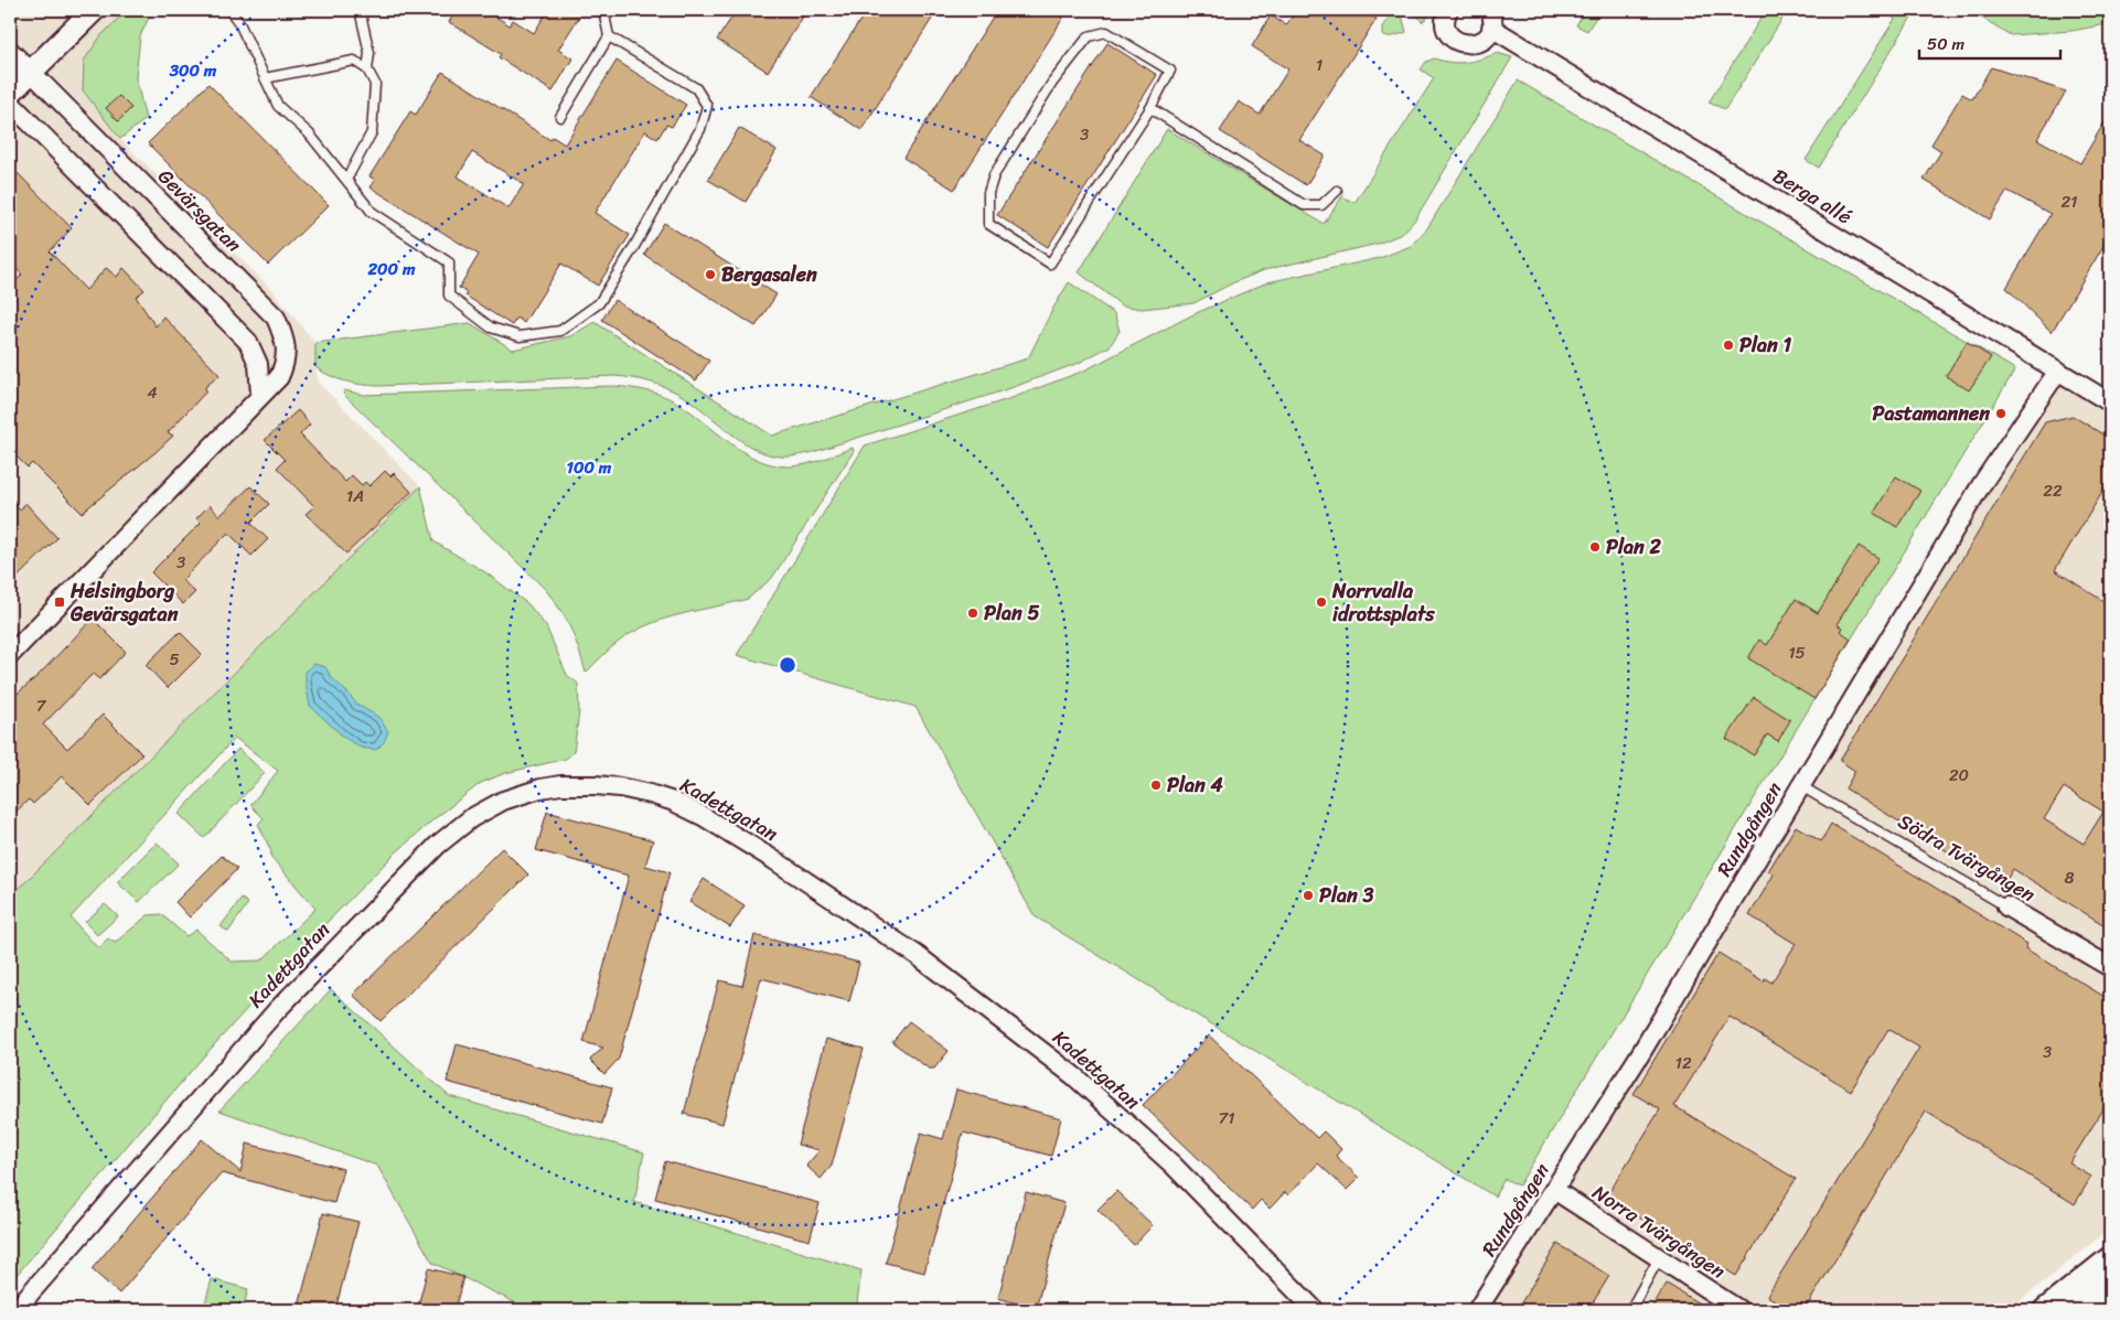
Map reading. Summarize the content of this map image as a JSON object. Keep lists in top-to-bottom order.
{
  "streets": {
    "street": [
      "Berga allé",
      "Gevärsgatan",
      "Kadettgatan",
      "Rundgången",
      "Södra Tvärgången",
      "Norra Tvärgången"
    ]
  },
  "crossings": [
    ["Berga allé", "Rundgången"],
    ["Rundgången", "Södra Tvärgången"],
    ["Rundgången", "Norra Tvärgången"]
  ],
  "places": {
    "other": [
      "Bergasalen",
      "Plan 1",
      "Pastamannen",
      "Plan 2",
      "Norrvalla idrottsplats",
      "Plan 5",
      "Plan 4",
      "Plan 3"
    ],
    "transit": ["Helsingborg Gevärsgatan"]
  },
  "house_numbers": [
    "1",
    "3",
    "21",
    "4",
    "22",
    "1A",
    "3",
    "15",
    "5",
    "7",
    "20",
    "8",
    "3",
    "12",
    "71"
  ],
  "scale_bar": "50 m",
  "rings": ["300 m", "200 m", "100 m"]
}
